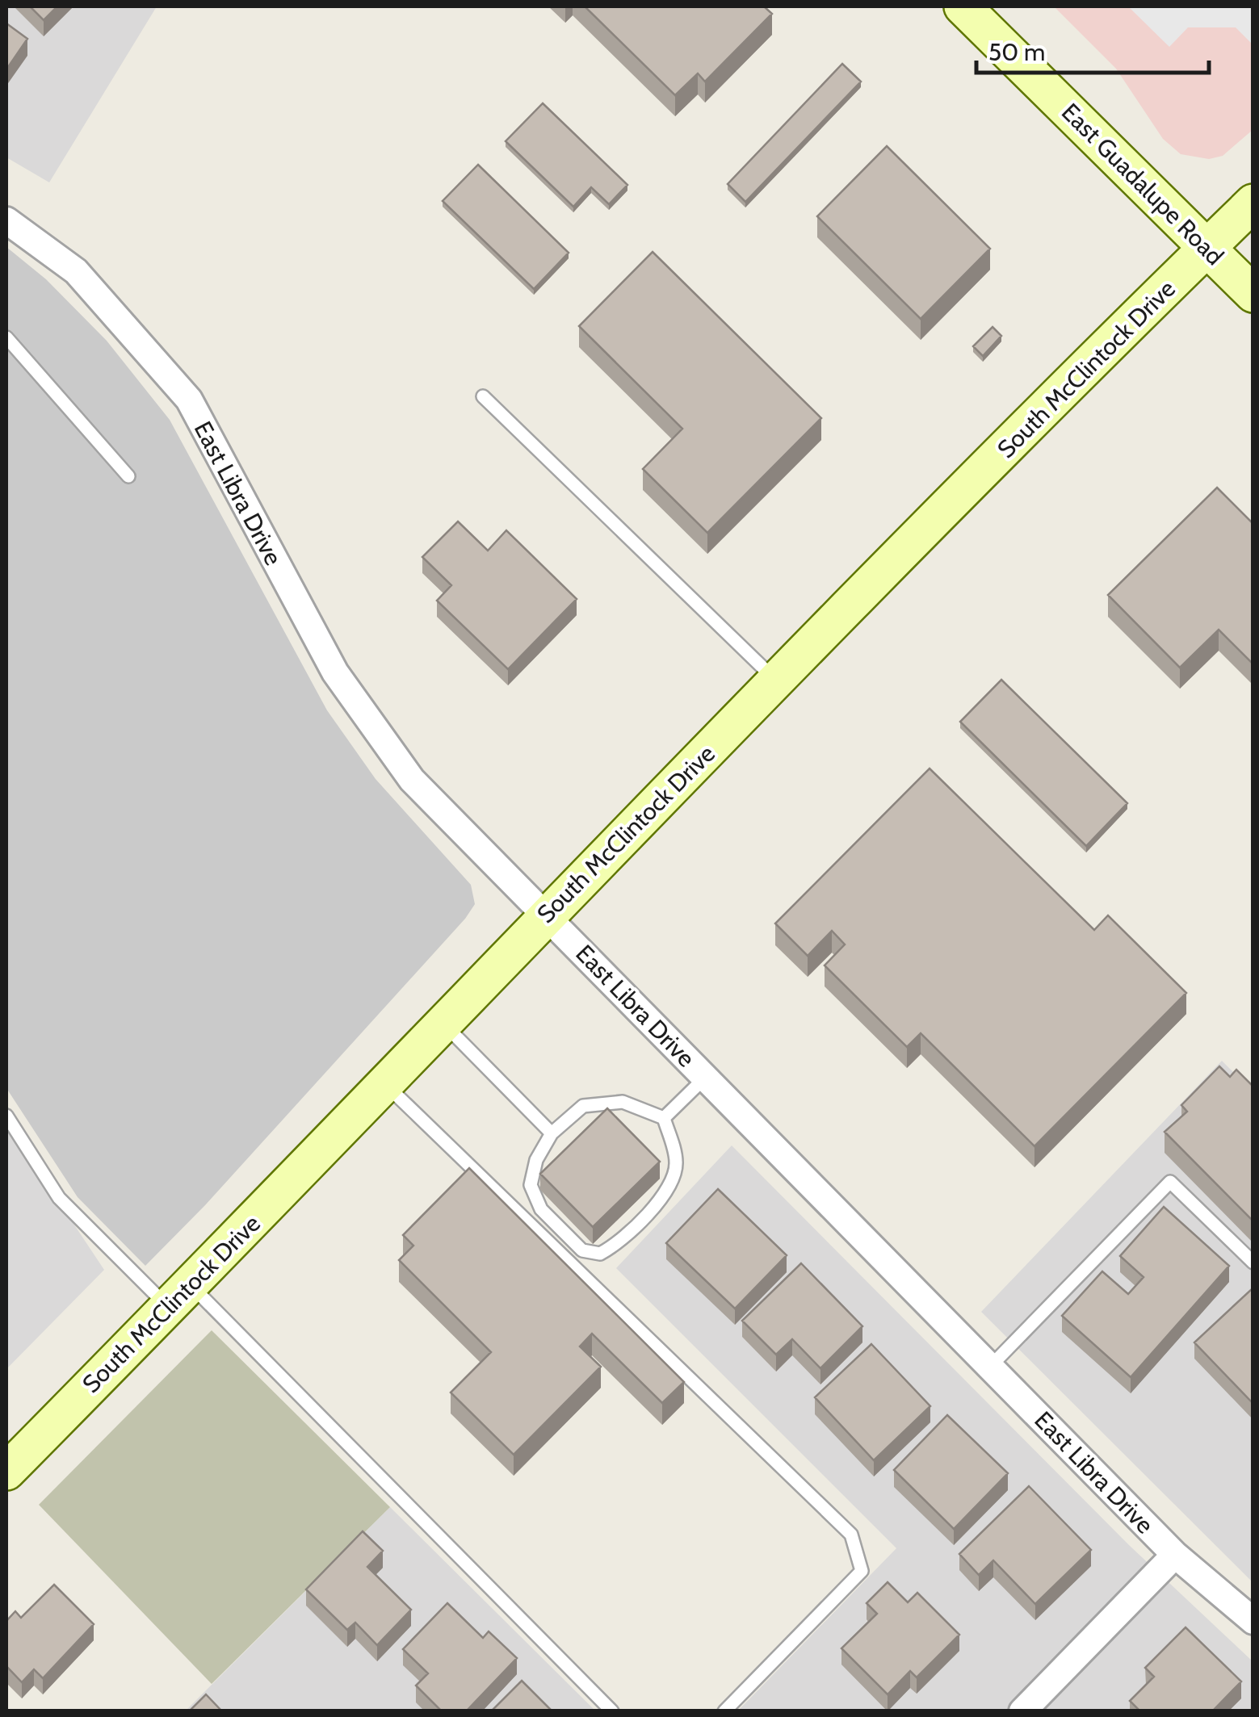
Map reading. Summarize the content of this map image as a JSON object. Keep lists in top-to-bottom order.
{
  "streets": {
    "main road": ["East Guadalupe Road", "South McClintock Drive"],
    "street": ["East Libra Drive"]
  },
  "crossings": [
    ["East Guadalupe Road", "South McClintock Drive"],
    ["South McClintock Drive", "East Libra Drive"]
  ],
  "scale_bar": "50 m"
}
